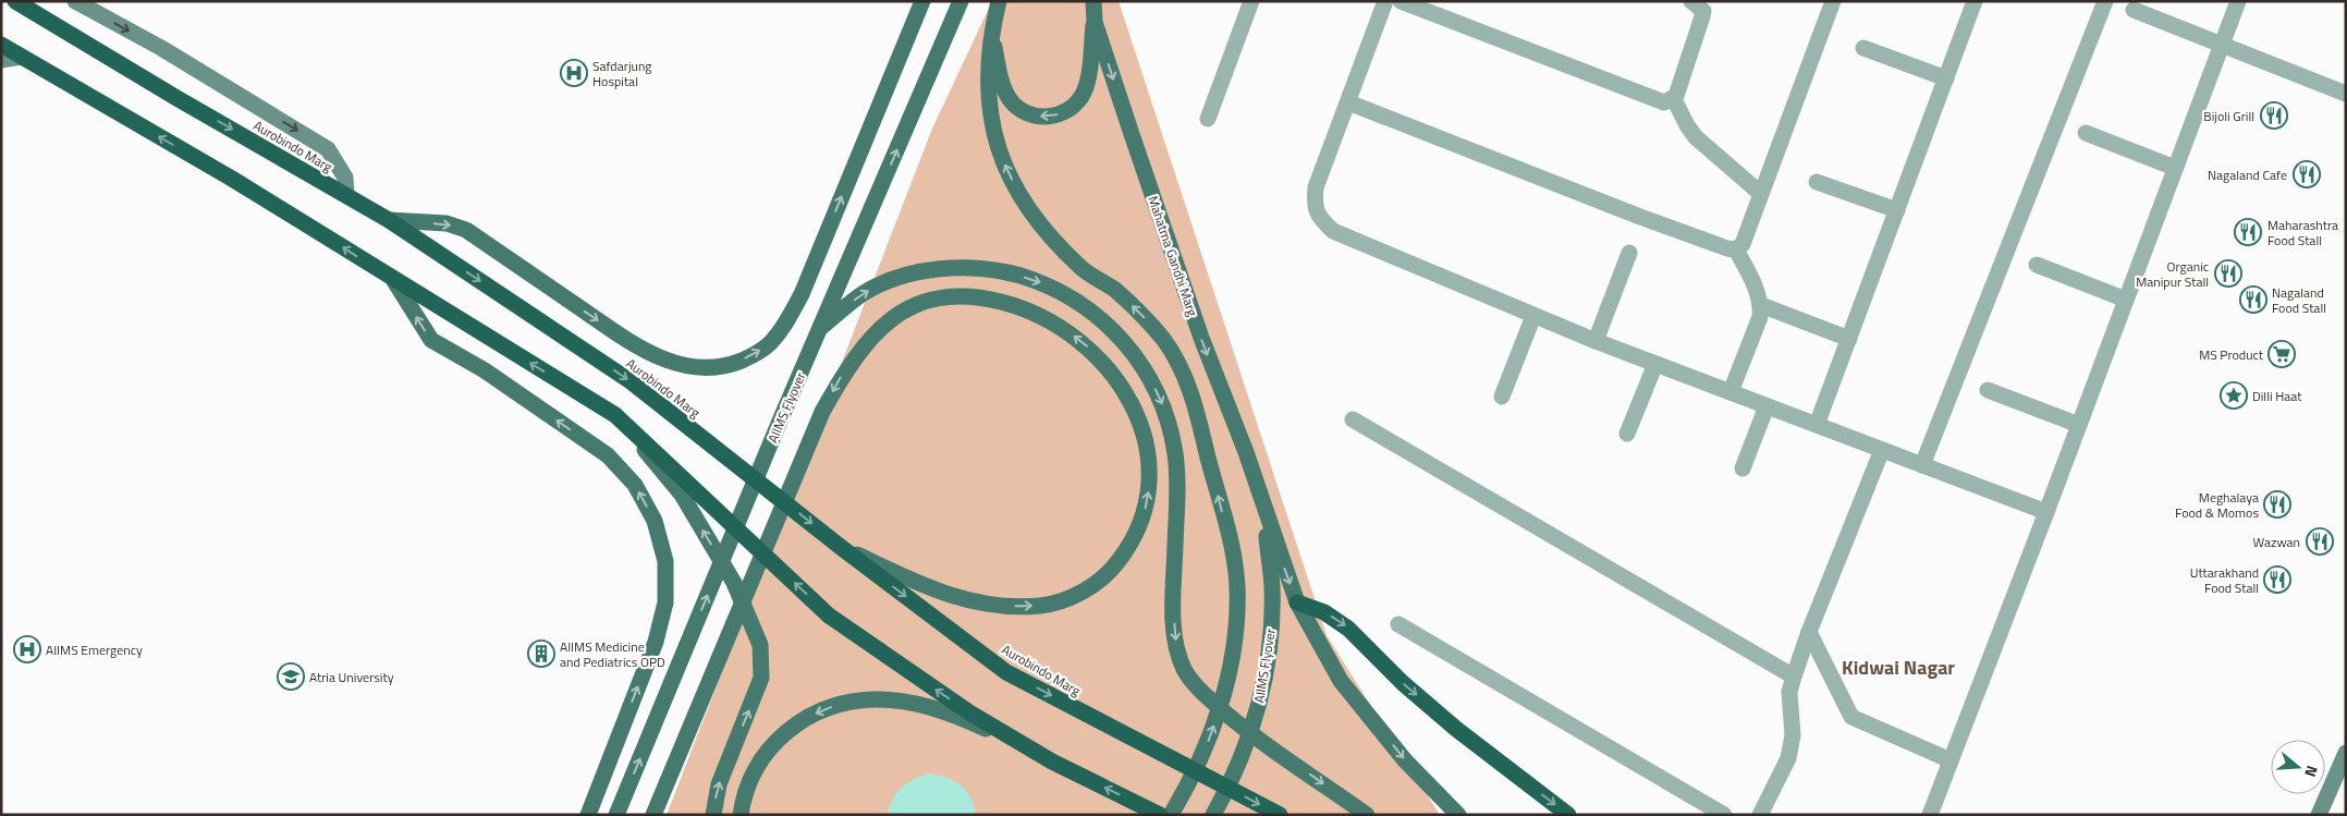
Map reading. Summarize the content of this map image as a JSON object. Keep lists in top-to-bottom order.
{
  "streets": {
    "highway": ["Aurobindo Marg"],
    "main road": ["Mahatma Gandhi Marg", "AIIMS Flyover"]
  },
  "crossings": [
    ["Mahatma Gandhi Marg", "AIIMS Flyover"]
  ],
  "one_way": ["AIIMS Flyover"],
  "districts": ["Kidwai Nagar"],
  "places": {
    "hospital": ["Safdarjung Hospital", "AIIMS Emergency"],
    "restaurant": [
      "Bijoli Grill",
      "Nagaland Cafe",
      "Maharashtra Food Stall",
      "Organic Manipur Stall",
      "Nagaland Food Stall",
      "Meghalaya Food & Momos",
      "Wazwan",
      "Uttarakhand Food Stall"
    ],
    "supermarket": ["MS Product"],
    "place": ["Dilli Haat"],
    "building": ["AIIMS Medicine and Pediatrics OPD"],
    "school or university": ["Atria University"]
  },
  "north": "right"
}
